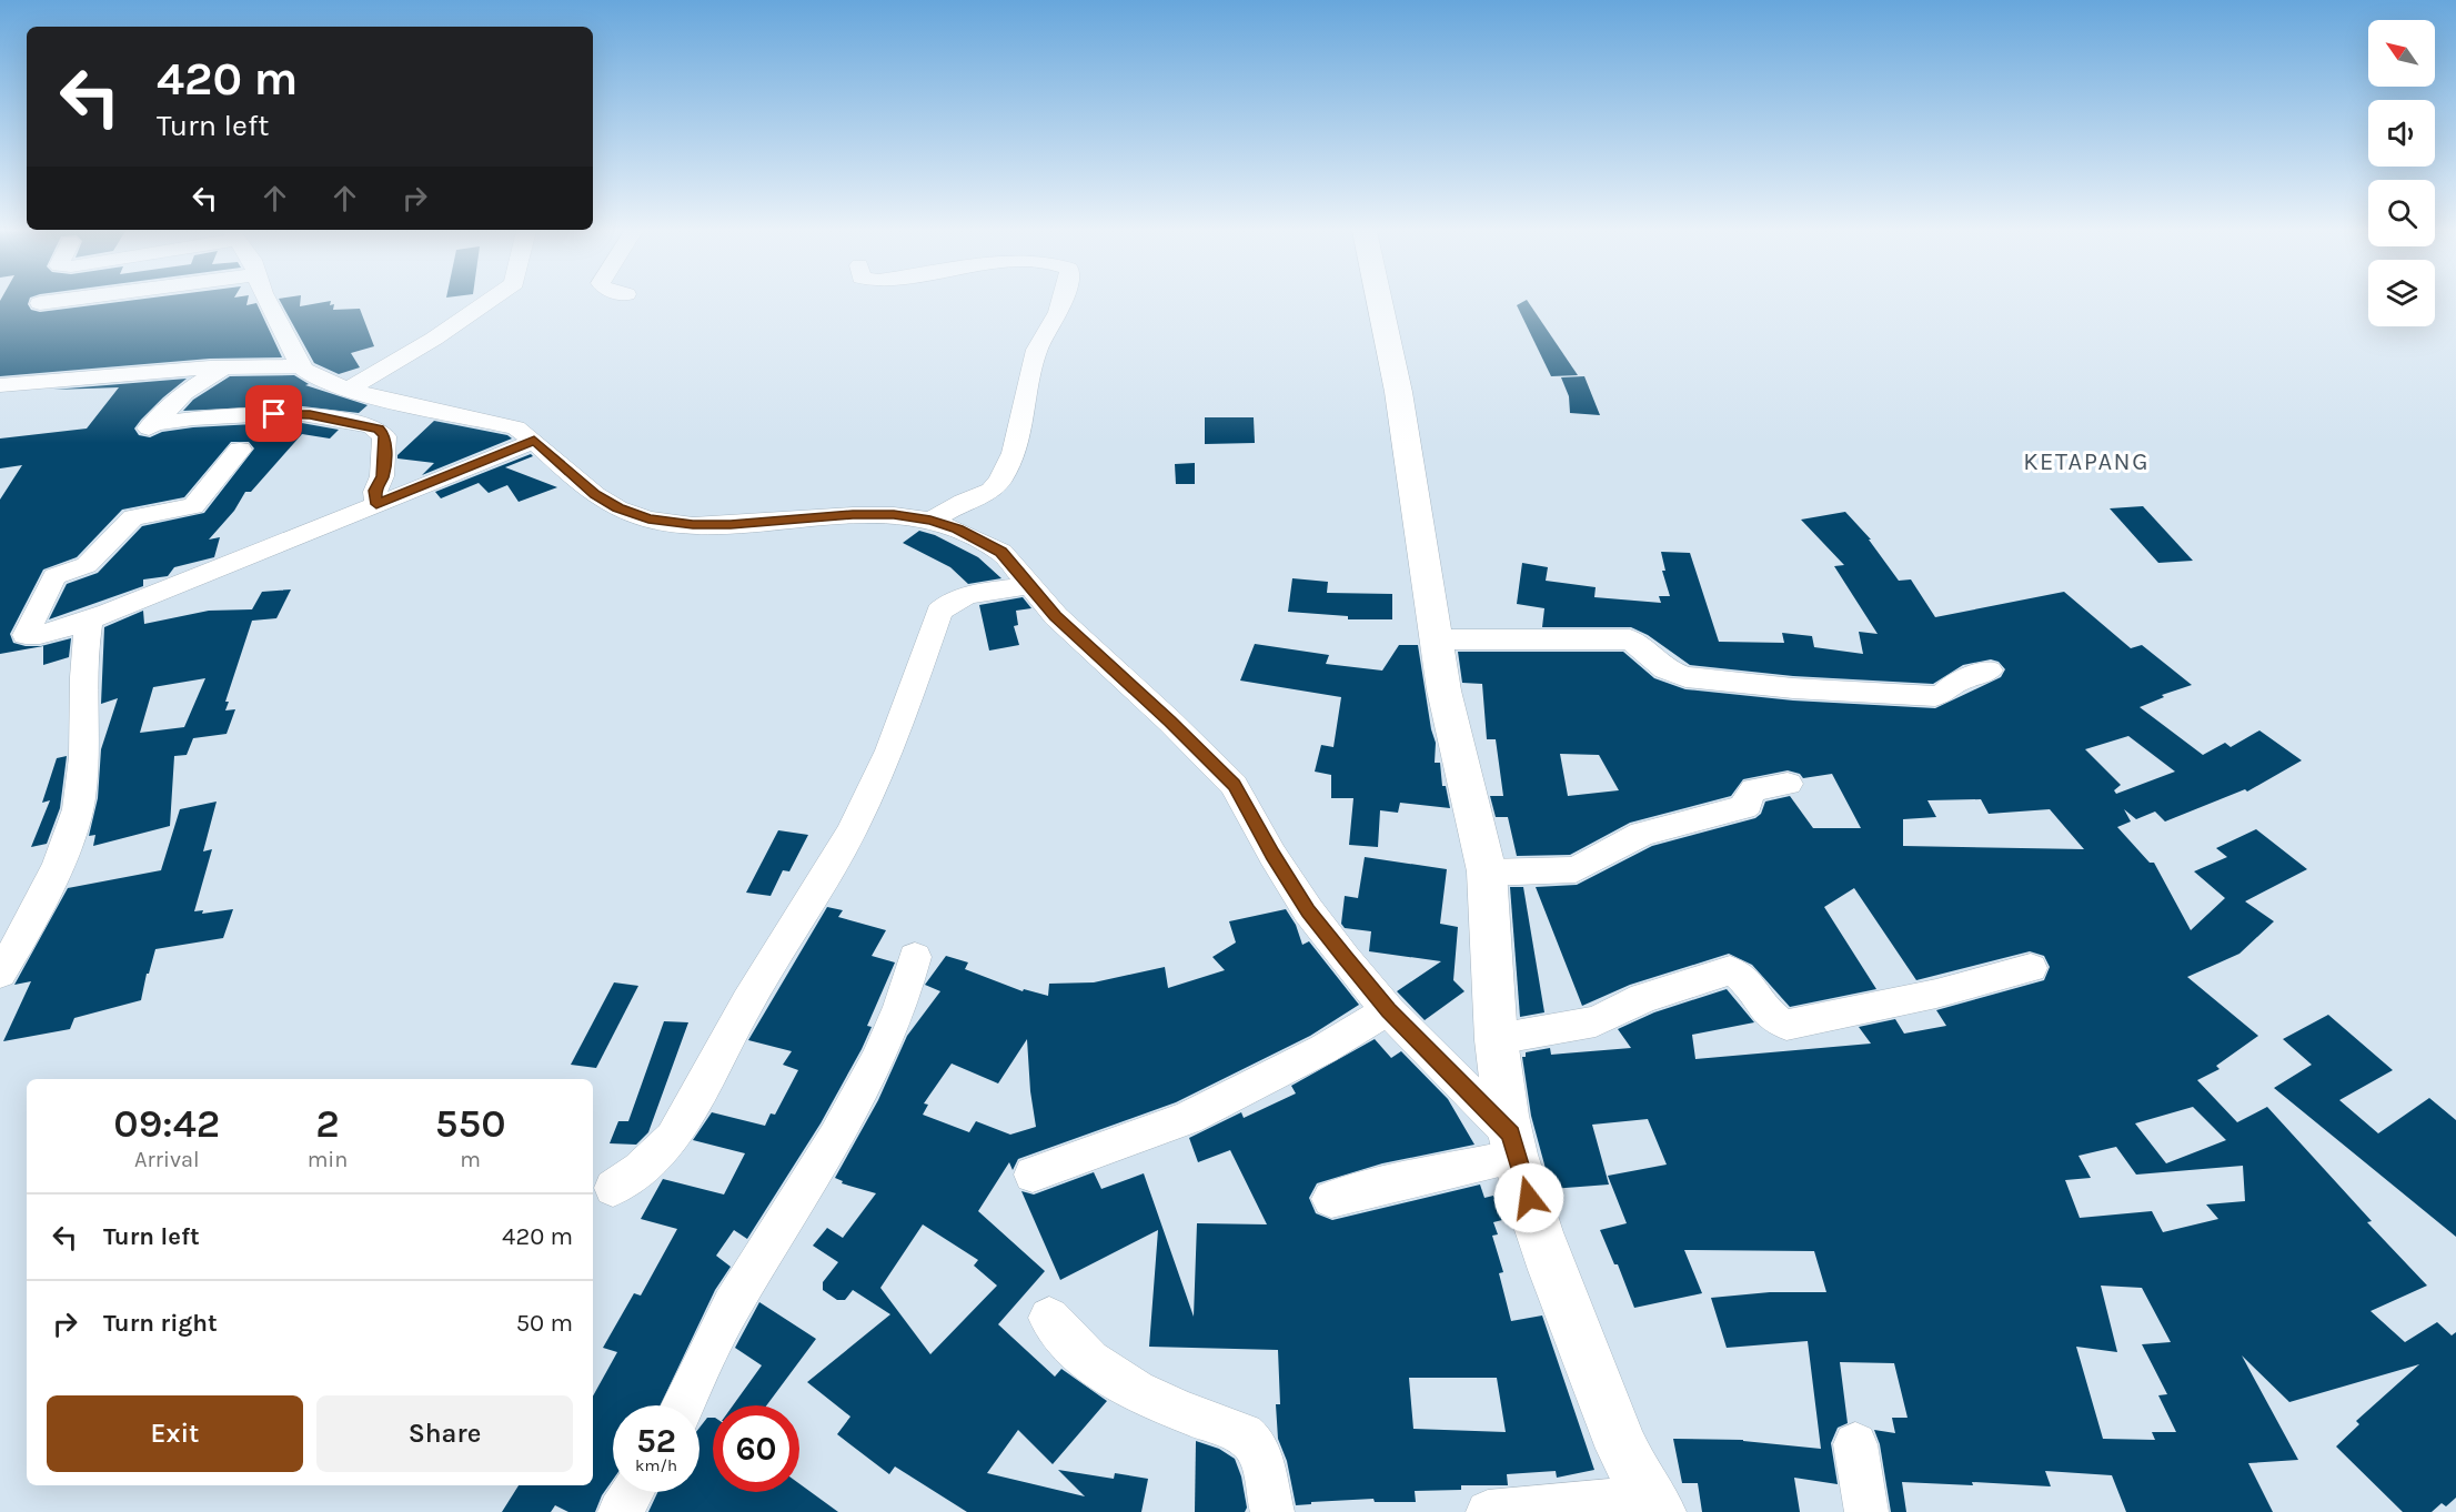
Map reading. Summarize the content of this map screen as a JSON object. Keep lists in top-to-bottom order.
{
  "districts": ["KETAPANG"],
  "north": "top left",
  "page": {
    "turn": ["420 m", "Turn left"],
    "eta": [
      "09:42",
      "Arrival",
      "2",
      "min",
      "550",
      "m"
    ],
    "list": [
      {
        "name": "Turn left",
        "value": "420 m"
      },
      {
        "name": "Turn right",
        "value": "50 m"
      }
    ],
    "buttons": ["Exit", "Share"],
    "speed": "52 km/h",
    "limit": "60"
  }
}
